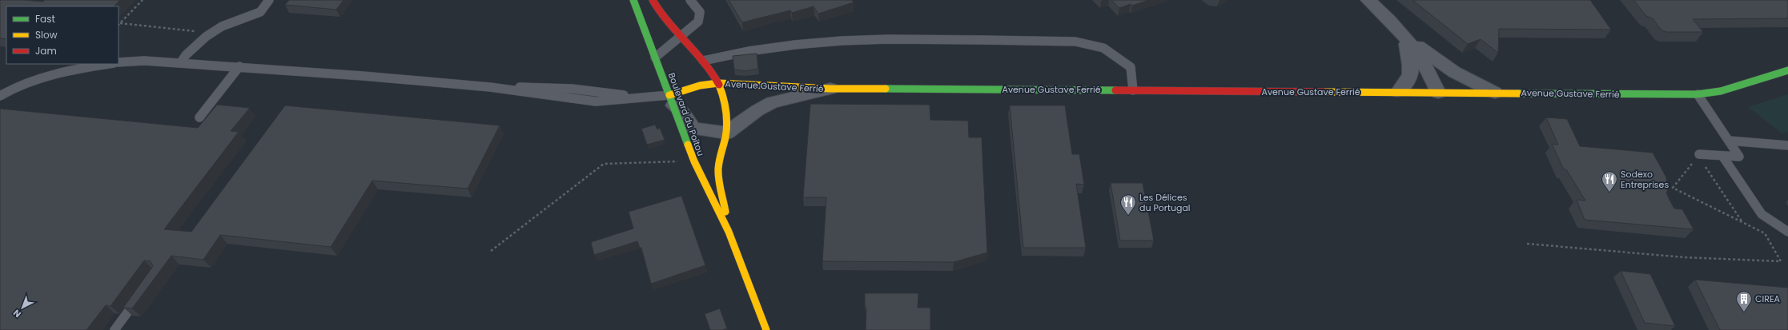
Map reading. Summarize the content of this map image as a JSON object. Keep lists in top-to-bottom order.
{
  "streets": {
    "street": ["Avenue Gustave Ferrié", "Boulevard du Poitou"]
  },
  "crossings": [
    ["Avenue Gustave Ferrié", "Boulevard du Poitou"]
  ],
  "places": {
    "restaurant": ["Sodexo Entreprises", "Les Délices du Portugal"],
    "building": ["CIREA"]
  },
  "legend": ["Fast", "Slow", "Jam"],
  "north": "bottom left"
}
